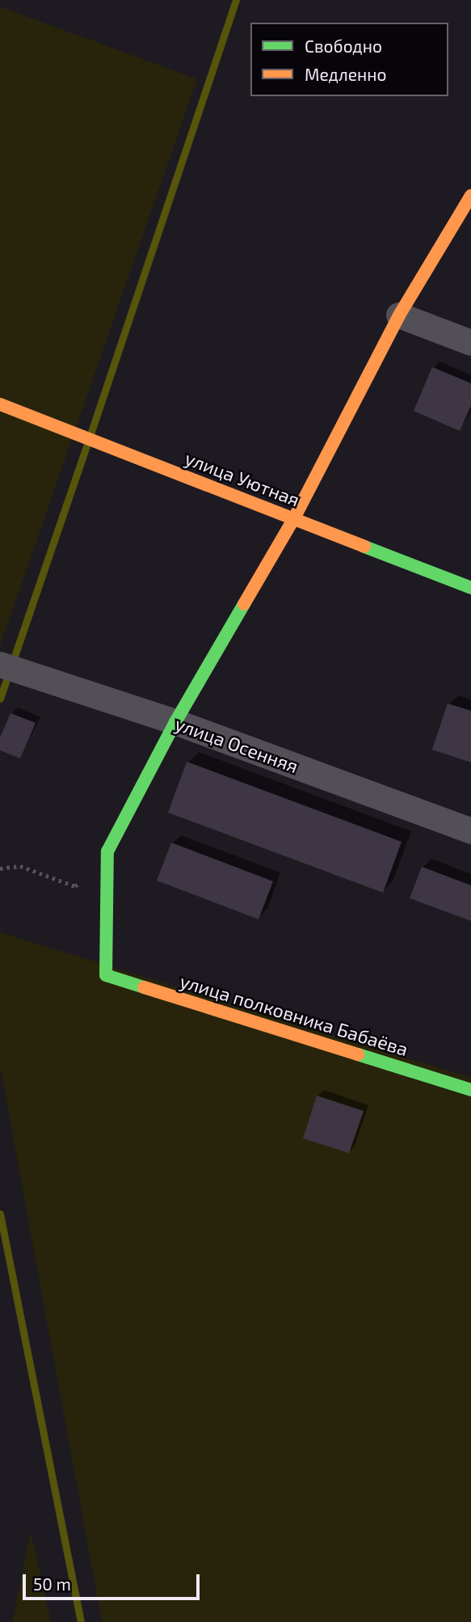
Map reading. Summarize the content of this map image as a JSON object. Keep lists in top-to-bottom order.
{
  "streets": {
    "street": ["улица Уютная", "улица Осенняя", "улица полковника Бабаёва"]
  },
  "crossings": [
    ["улица Осенняя", "улица полковника Бабаёва"]
  ],
  "legend": ["Свободно", "Медленно"],
  "scale_bar": "50 m"
}
